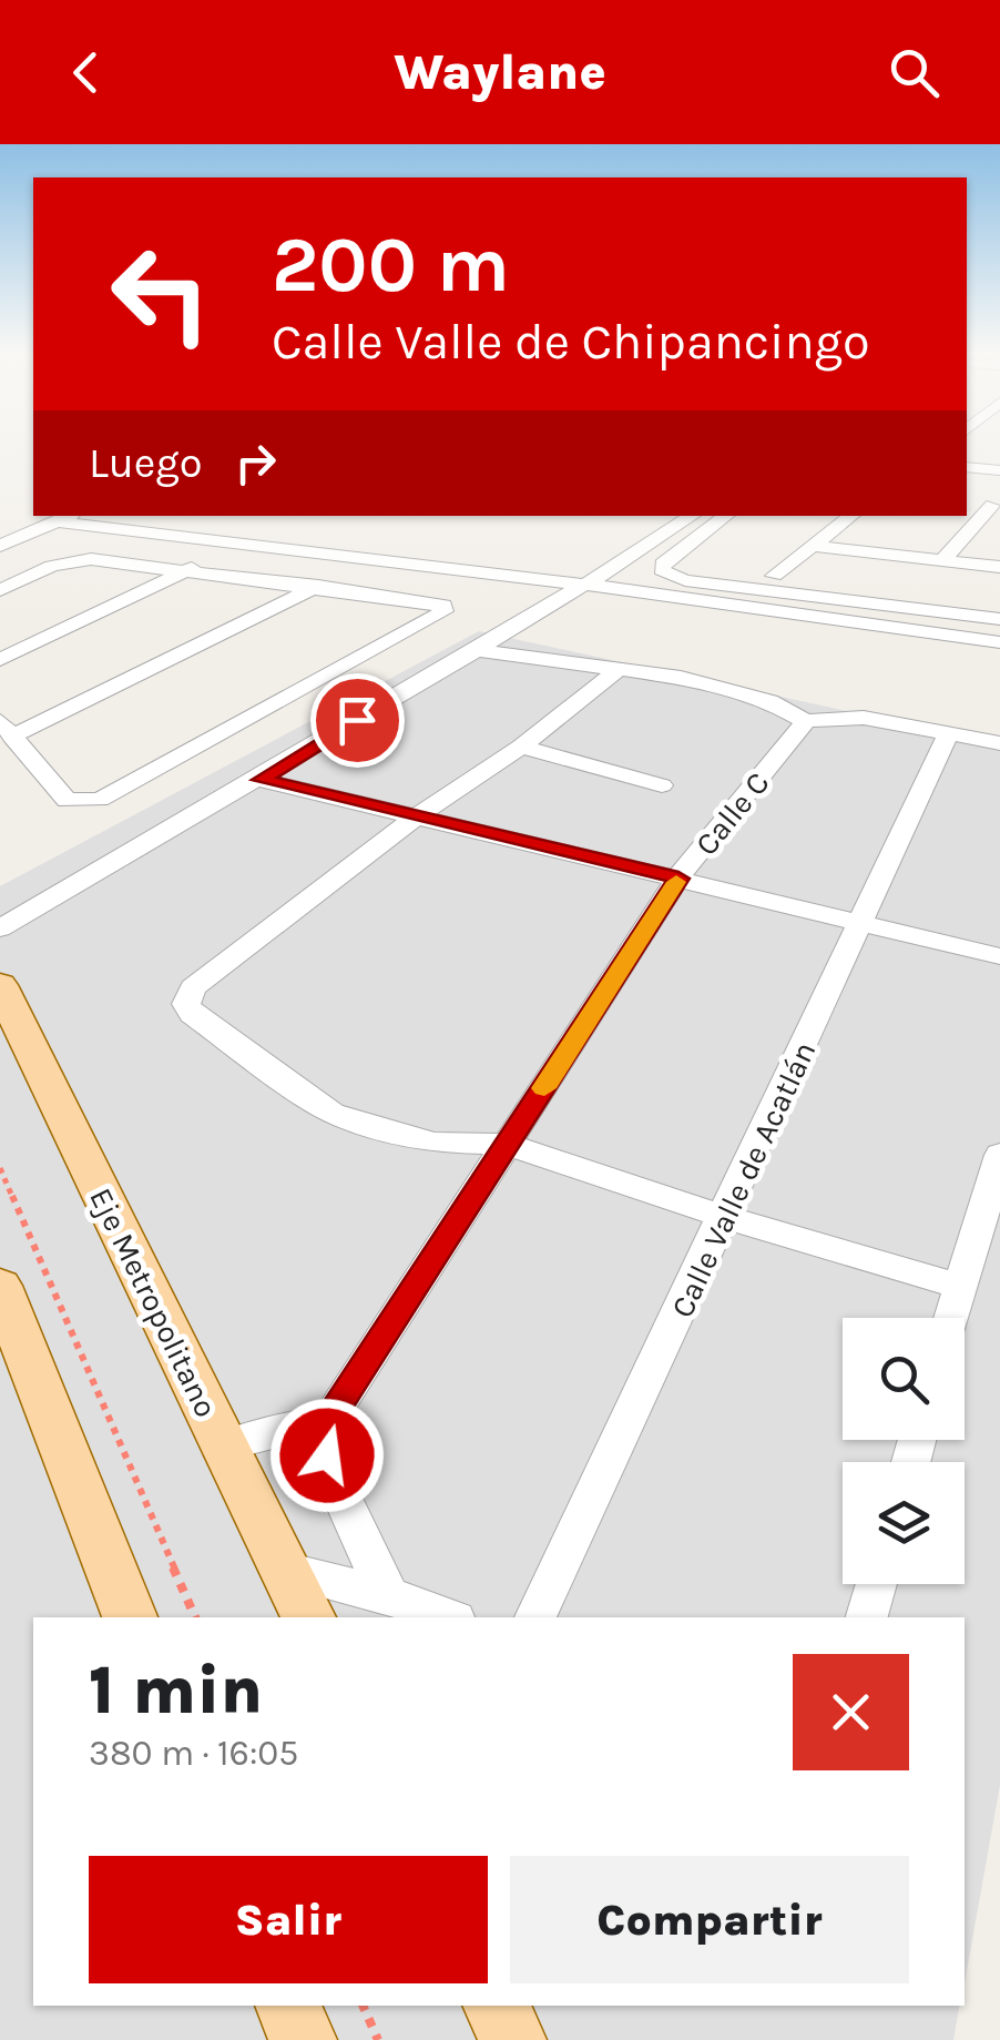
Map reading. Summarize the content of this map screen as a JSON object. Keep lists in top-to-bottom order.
{
  "streets": {
    "main road": ["Eje Metropolitano"],
    "street": ["Calle C", "Calle Valle de Acatlán"]
  },
  "page": {
    "header": "Waylane",
    "turn": ["200 m", "Calle Valle de Chipancingo"],
    "then": "Luego",
    "heading": ["1 min", "380 m · 16:05"],
    "buttons": ["Salir", "Compartir"]
  }
}
